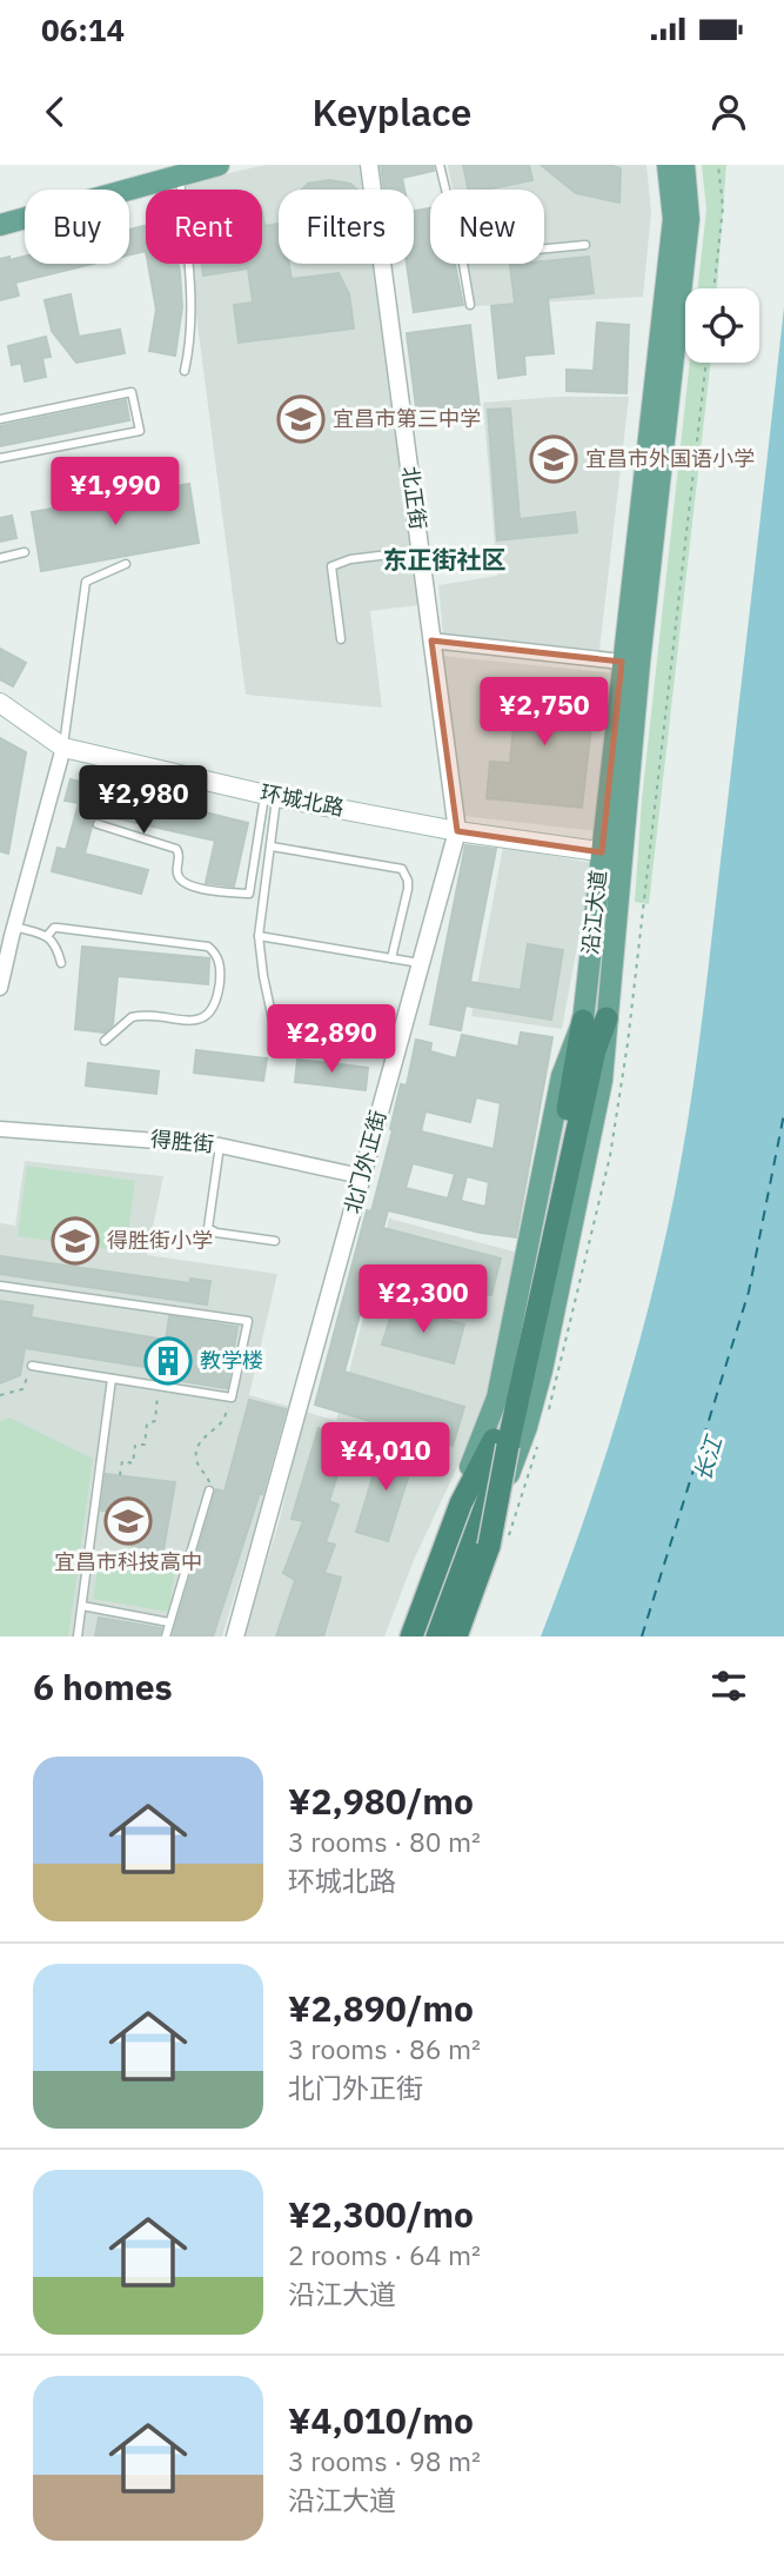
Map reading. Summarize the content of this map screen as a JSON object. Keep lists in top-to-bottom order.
{
  "streets": {
    "main road": ["环城北路", "沿江大道"],
    "street": ["北正街", "得胜街", "北门外正街"]
  },
  "crossings": [
    ["北正街", "环城北路"],
    ["北正街", "北门外正街"],
    ["环城北路", "沿江大道"],
    ["环城北路", "北门外正街"],
    ["得胜街", "北门外正街"]
  ],
  "districts": ["东正街社区"],
  "water": ["长江"],
  "places": {
    "school or university": [
      "宜昌市第三中学",
      "宜昌市外国语小学",
      "得胜街小学",
      "宜昌市科技高中"
    ],
    "building": ["教学楼"]
  },
  "page": {
    "status": "06:14",
    "header": "Keyplace",
    "chip": [
      "Buy",
      "Rent",
      "Filters",
      "New"
    ],
    "price": [
      "¥1,990",
      "¥2,750",
      "¥2,980",
      "¥2,890",
      "¥2,300",
      "¥4,010"
    ],
    "heading": "6 homes",
    "list": [
      {
        "name": "¥2,980/mo",
        "note": "3 rooms · 80 m² · 环城北路"
      },
      {
        "name": "¥2,890/mo",
        "note": "3 rooms · 86 m² · 北门外正街"
      },
      {
        "name": "¥2,300/mo",
        "note": "2 rooms · 64 m² · 沿江大道"
      },
      {
        "name": "¥4,010/mo",
        "note": "3 rooms · 98 m² · 沿江大道"
      }
    ]
  }
}
